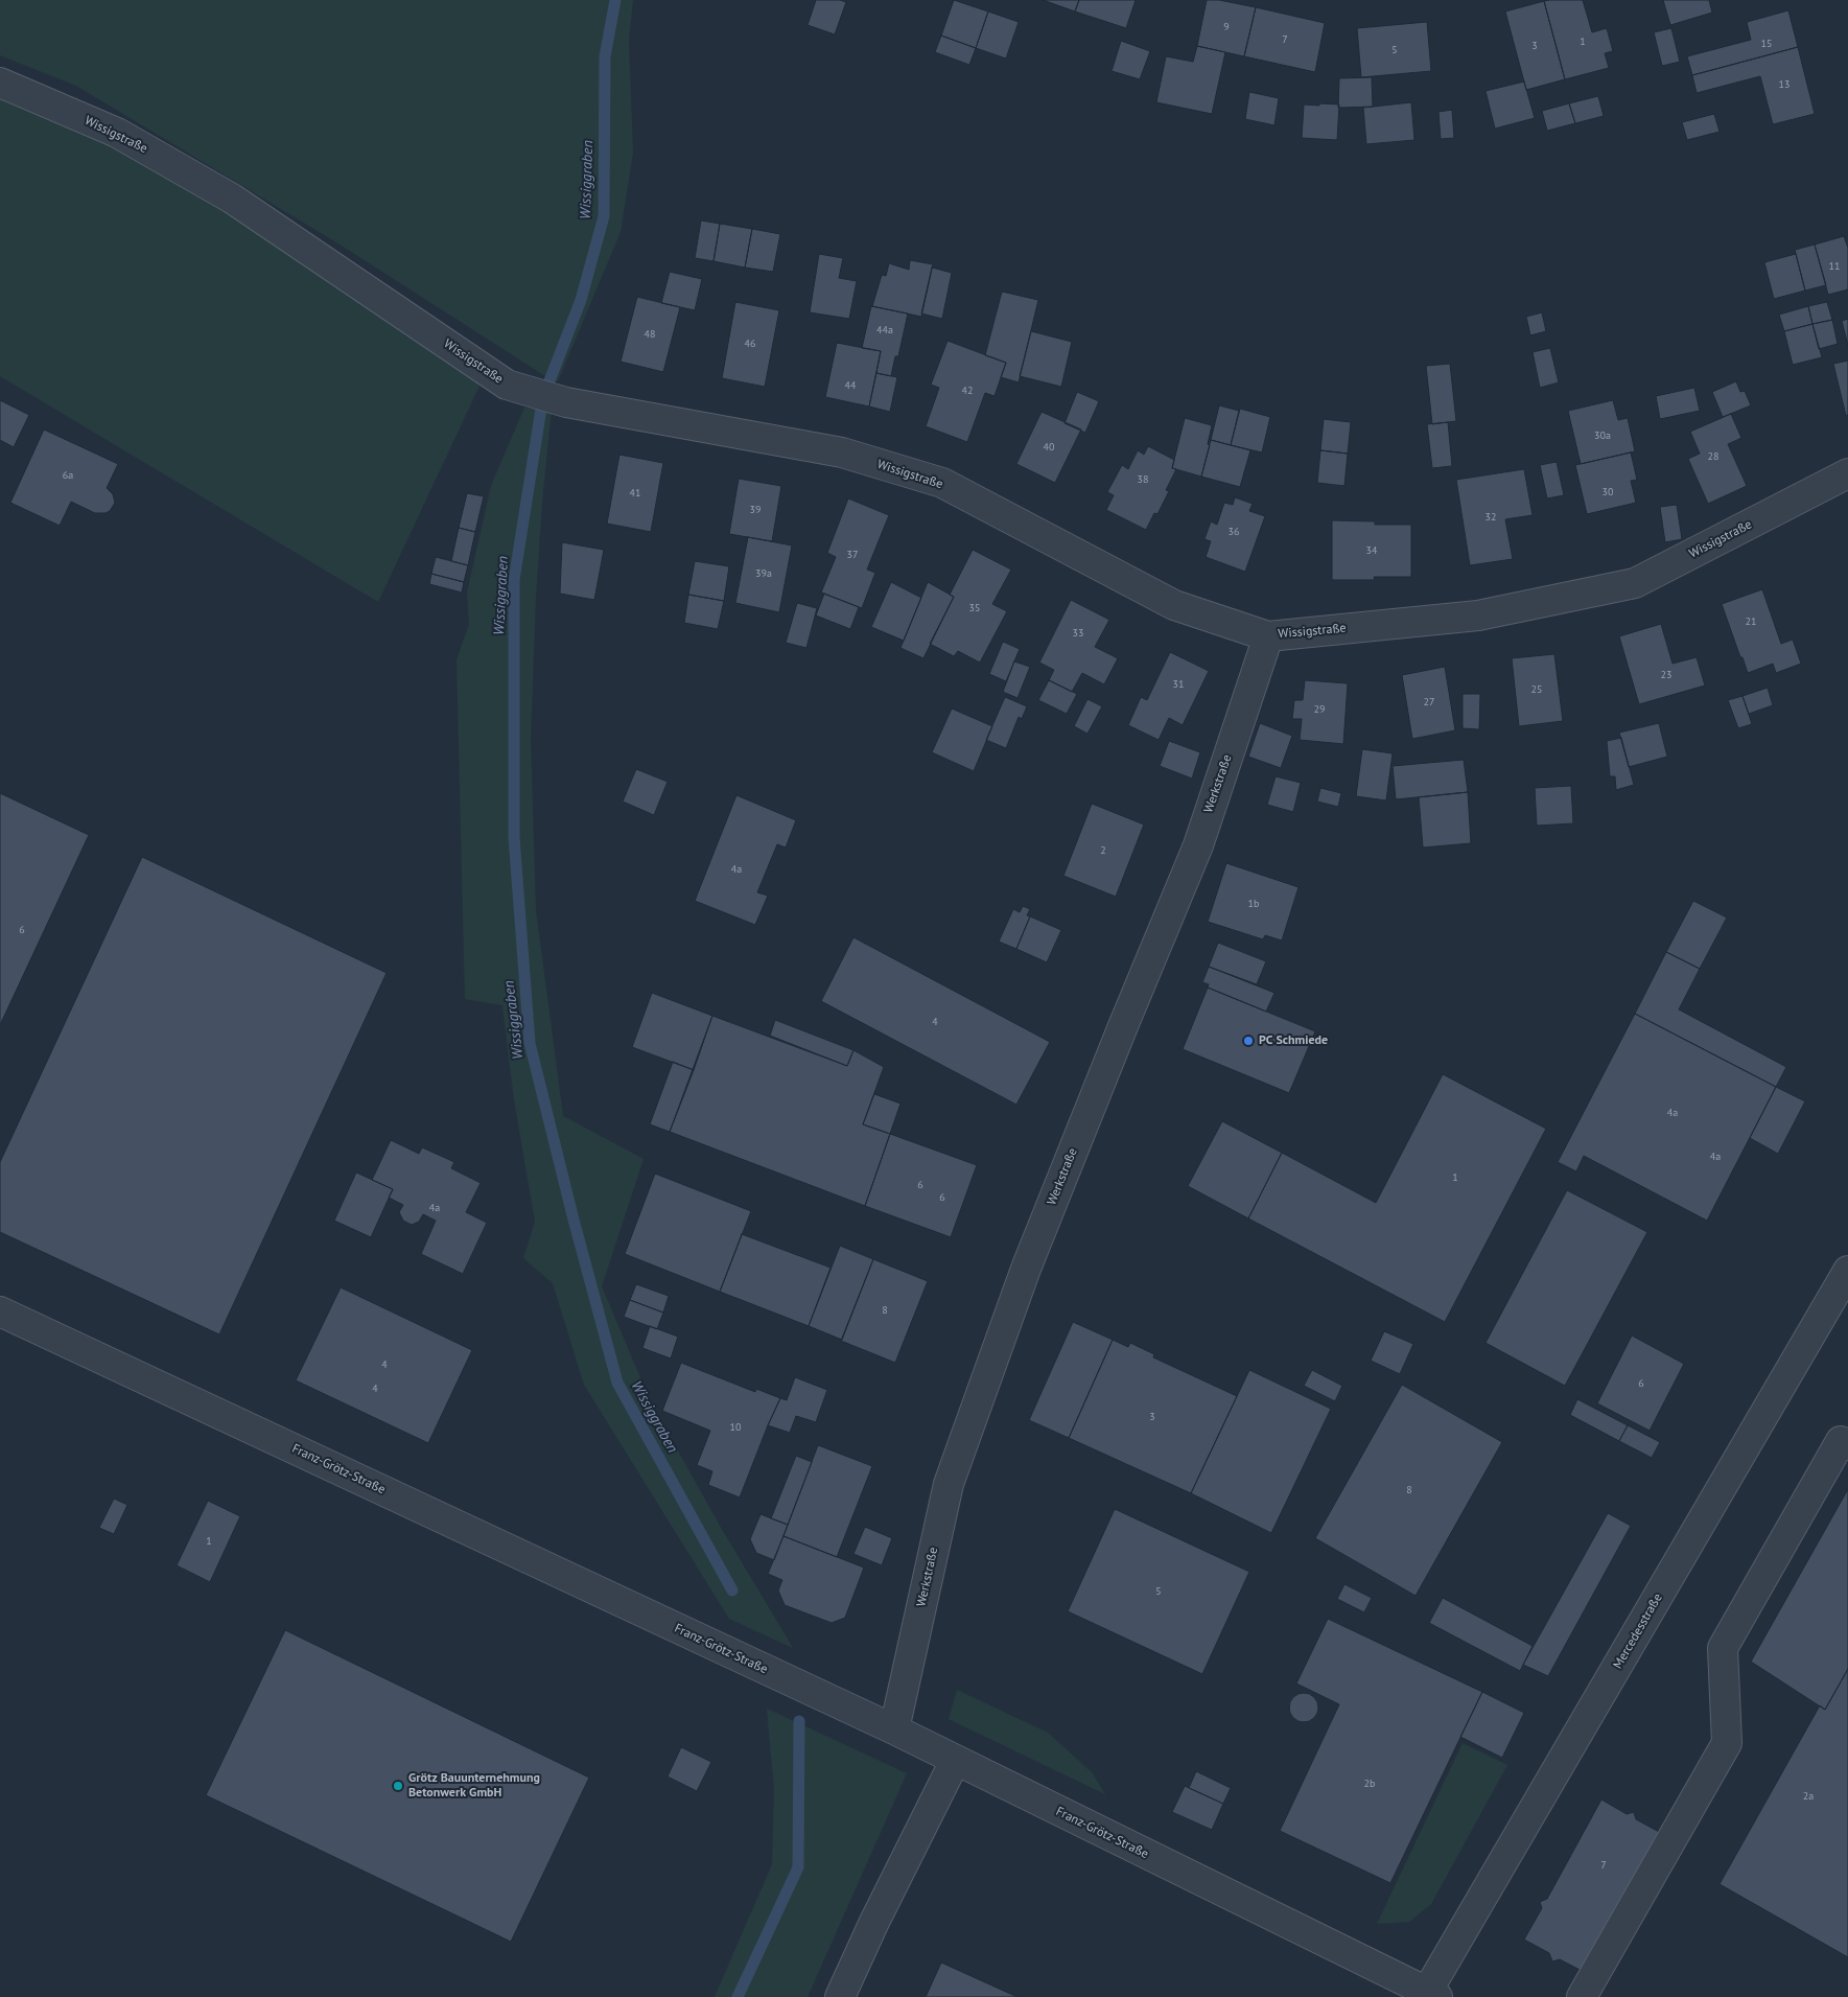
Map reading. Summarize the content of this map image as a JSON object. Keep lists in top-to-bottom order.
{
  "streets": {
    "street": [
      "Wissigstraße",
      "Werkstraße",
      "Franz-Grötz-Straße",
      "Mercedesstraße"
    ]
  },
  "crossings": [
    ["Wissigstraße", "Werkstraße"],
    ["Werkstraße", "Franz-Grötz-Straße"],
    ["Franz-Grötz-Straße", "Mercedesstraße"]
  ],
  "water": ["Wissiggraben"],
  "places": ["PC Schmiede", "Grötz Bauunternehmung Betonwerk GmbH"],
  "house_numbers": [
    "9",
    "7",
    "1",
    "15",
    "3",
    "5",
    "13",
    "11",
    "44a",
    "48",
    "46",
    "44",
    "42",
    "30a",
    "40",
    "28",
    "6a",
    "38",
    "30",
    "41",
    "39",
    "32",
    "36",
    "34",
    "37",
    "39a",
    "35",
    "21",
    "33",
    "23",
    "31",
    "25",
    "27",
    "29",
    "2",
    "4a",
    "1b",
    "6",
    "4",
    "4a",
    "4a",
    "1",
    "6",
    "6",
    "4a",
    "8",
    "4",
    "6",
    "4",
    "3",
    "10",
    "8",
    "1",
    "5",
    "2b",
    "2a",
    "7"
  ]
}
